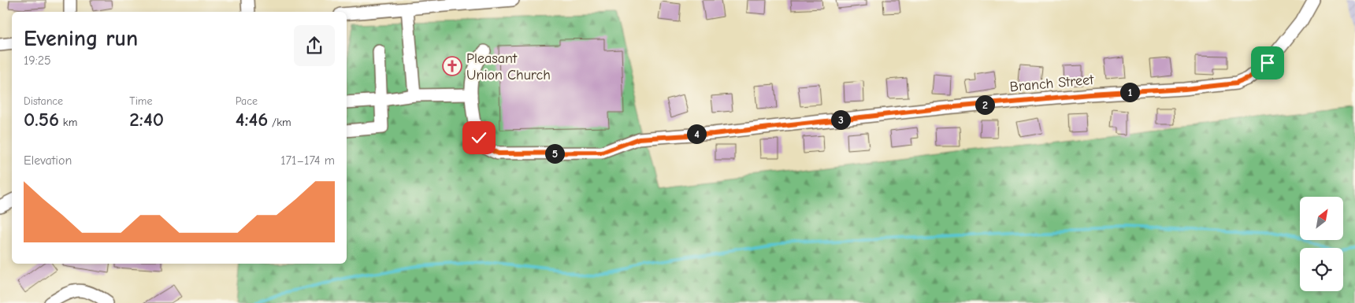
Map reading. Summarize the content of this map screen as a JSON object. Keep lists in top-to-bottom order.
{
  "streets": {
    "street": ["Branch Street"]
  },
  "places": {
    "church": ["Pleasant Union Church"]
  },
  "north": "top right",
  "page": {
    "heading": ["Evening run", "19:25"],
    "stats": [
      ["Distance", "0.56 km"],
      ["Time", "2:40"],
      ["Pace", "4:46 /km"]
    ],
    "pins": [
      "1",
      "2",
      "3",
      "4",
      "5"
    ],
    "chart": ["Elevation", "171–174 m"]
  }
}
